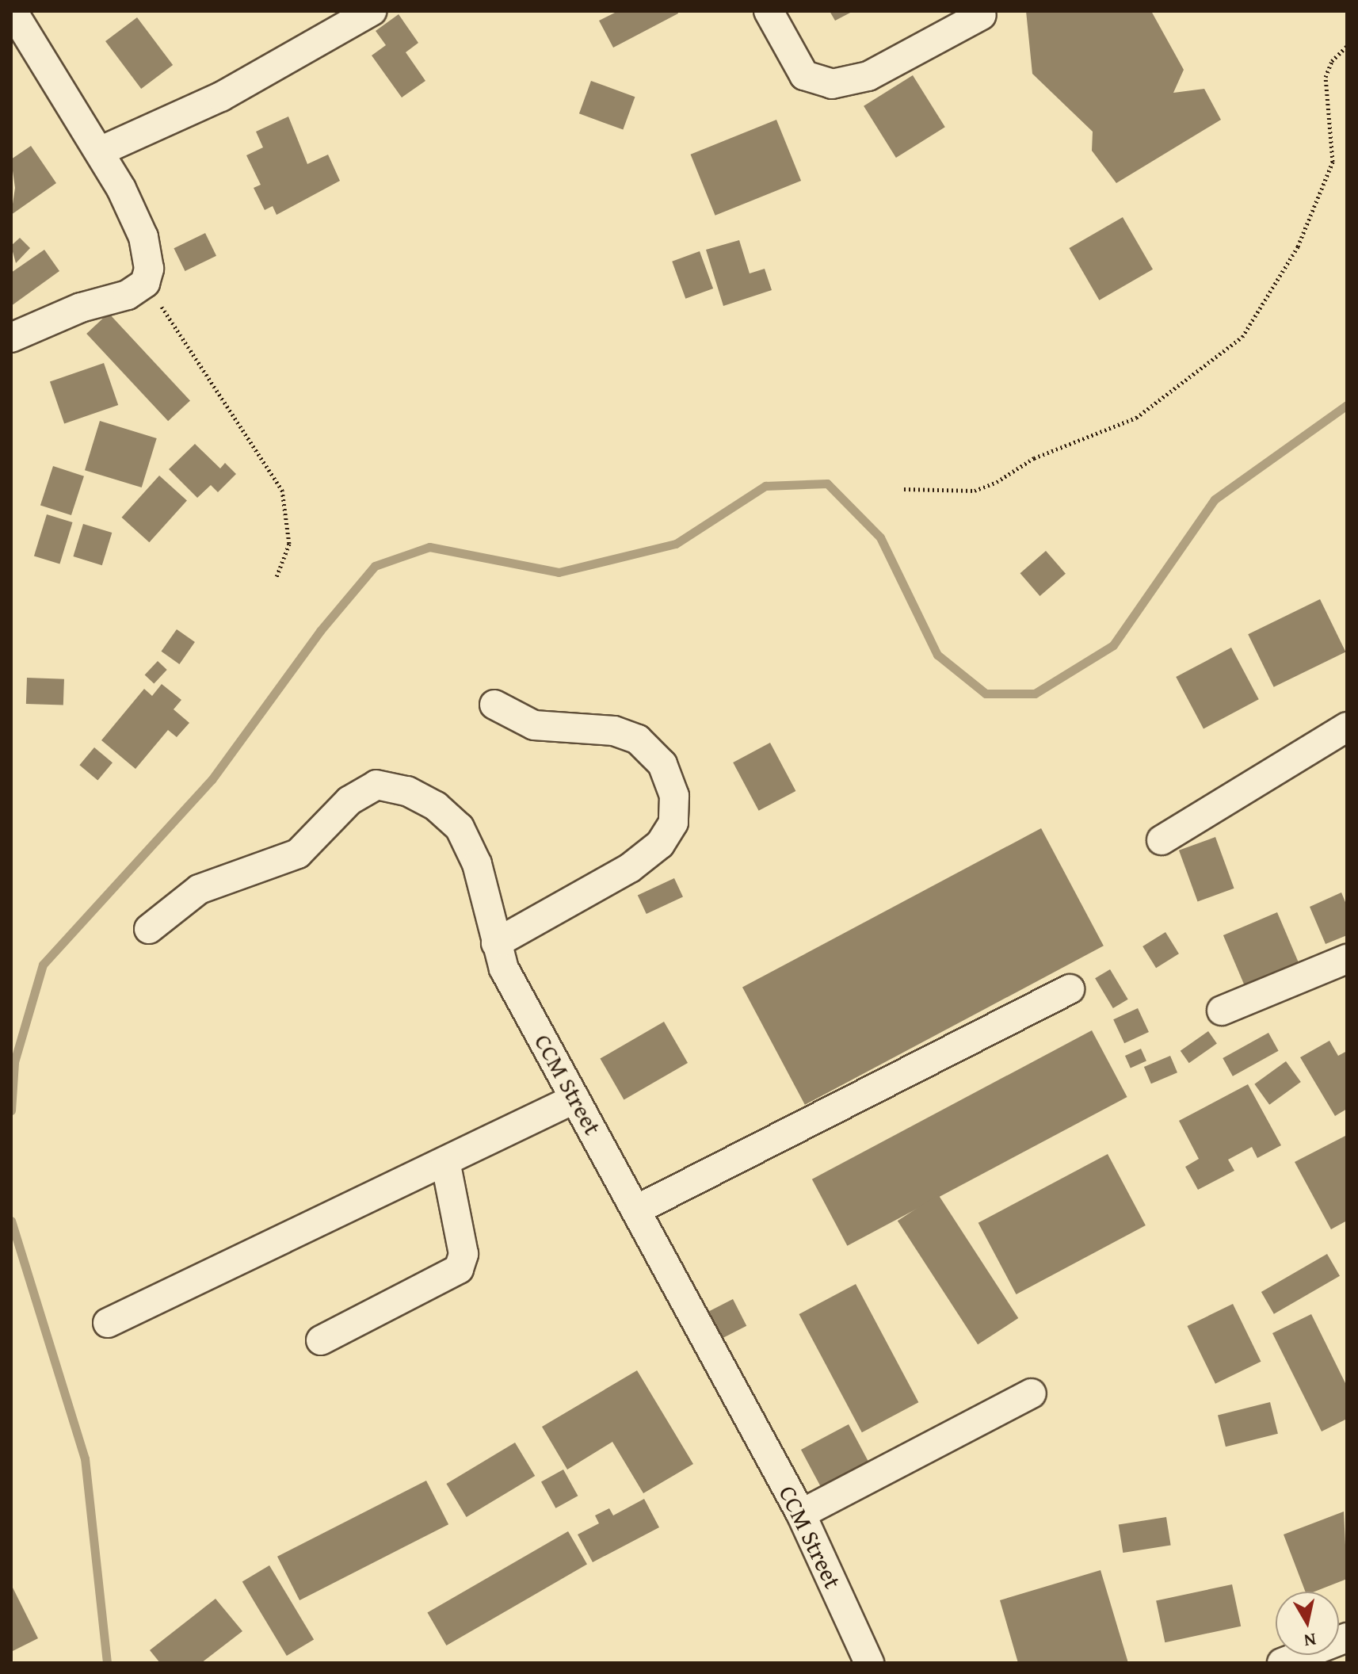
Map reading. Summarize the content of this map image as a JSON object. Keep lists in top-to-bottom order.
{
  "streets": {
    "street": ["CCM Street"]
  },
  "north": "bottom"
}
